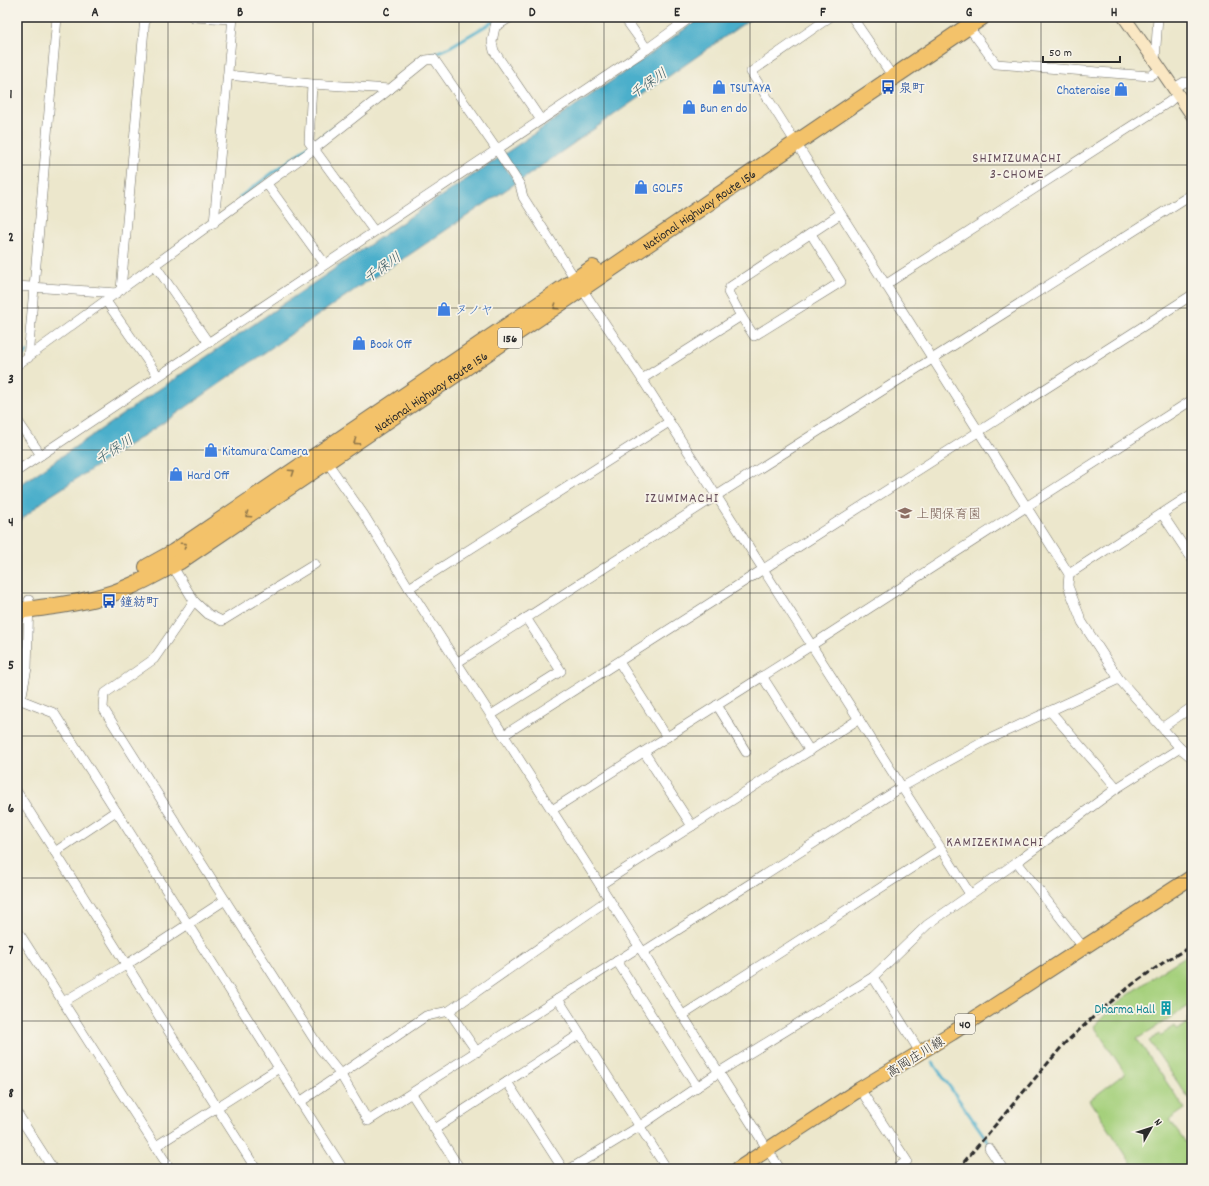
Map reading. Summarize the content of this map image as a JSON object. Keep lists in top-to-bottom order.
{
  "streets": {
    "highway": ["National Highway Route 156", "156"],
    "main road": ["40", "高岡庄川線"]
  },
  "districts": ["SHIMIZUMACHI 3-CHOME", "IZUMIMACHI", "KAMIZEKIMACHI"],
  "water": ["千保川"],
  "places": {
    "shop": [
      "TSUTAYA",
      "Chateraise",
      "Bun en do",
      "GOLF5",
      "ヌノヤ",
      "Book Off",
      "Kitamura Camera",
      "Hard Off"
    ],
    "bus stop": ["泉町", "鐘紡町"],
    "school or university": ["上関保育園"],
    "building": ["Dharma Hall"]
  },
  "scale_bar": "50 m",
  "north": "top right",
  "grid": {
    "columns": [
      "A",
      "B",
      "C",
      "D",
      "E",
      "F",
      "G",
      "H"
    ],
    "rows": [
      "1",
      "2",
      "3",
      "4",
      "5",
      "6",
      "7",
      "8"
    ]
  }
}
